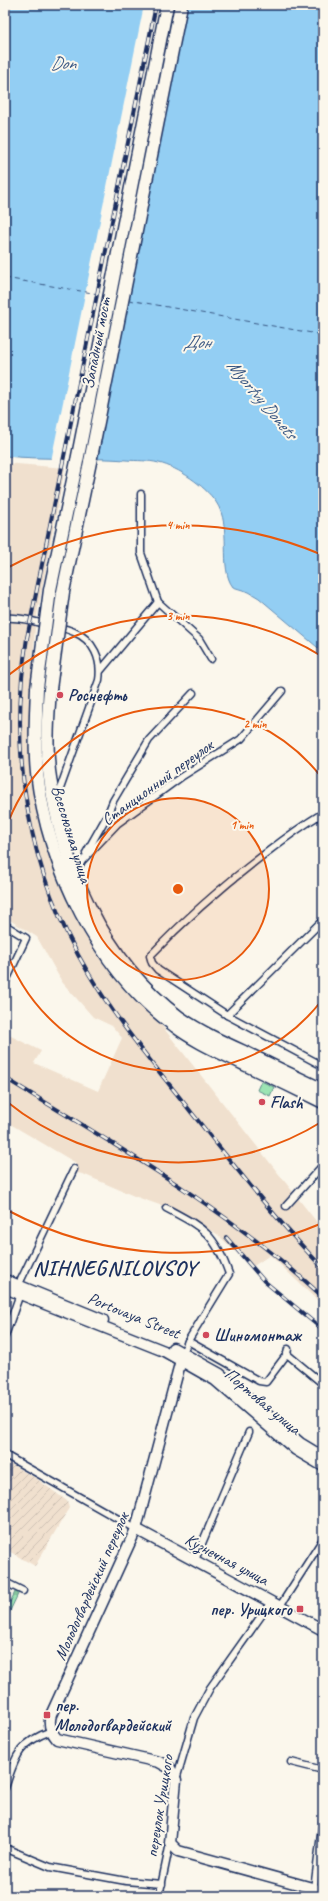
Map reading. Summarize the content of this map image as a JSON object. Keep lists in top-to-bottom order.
{
  "streets": {
    "highway": ["Западный мост", "Всесоюзная улица"],
    "main road": [
      "Portovaya Street",
      "Портовая улица",
      "Кузнечная улица",
      "Молодогвардейский переулок",
      "переулок Урицкого"
    ],
    "street": ["Станционный переулок"]
  },
  "crossings": [
    ["Западный мост", "Всесоюзная улица"],
    ["Станционный переулок", "Всесоюзная улица"],
    ["Portovaya Street", "Портовая улица"],
    ["Portovaya Street", "Молодогвардейский переулок"],
    ["Портовая улица", "Молодогвардейский переулок"],
    ["Кузнечная улица", "Молодогвардейский переулок"],
    ["Кузнечная улица", "переулок Урицкого"]
  ],
  "districts": ["NIHNEGNILOVSOY"],
  "water": ["Don", "Дон", "Myortvy Donets"],
  "places": {
    "other": ["Роснефть", "Flash", "Шиномонтаж"],
    "transit": ["пер. Урицкого", "пер. Молодогвардейский"]
  },
  "rings": [
    "4 min",
    "3 min",
    "2 min",
    "1 min"
  ]
}
